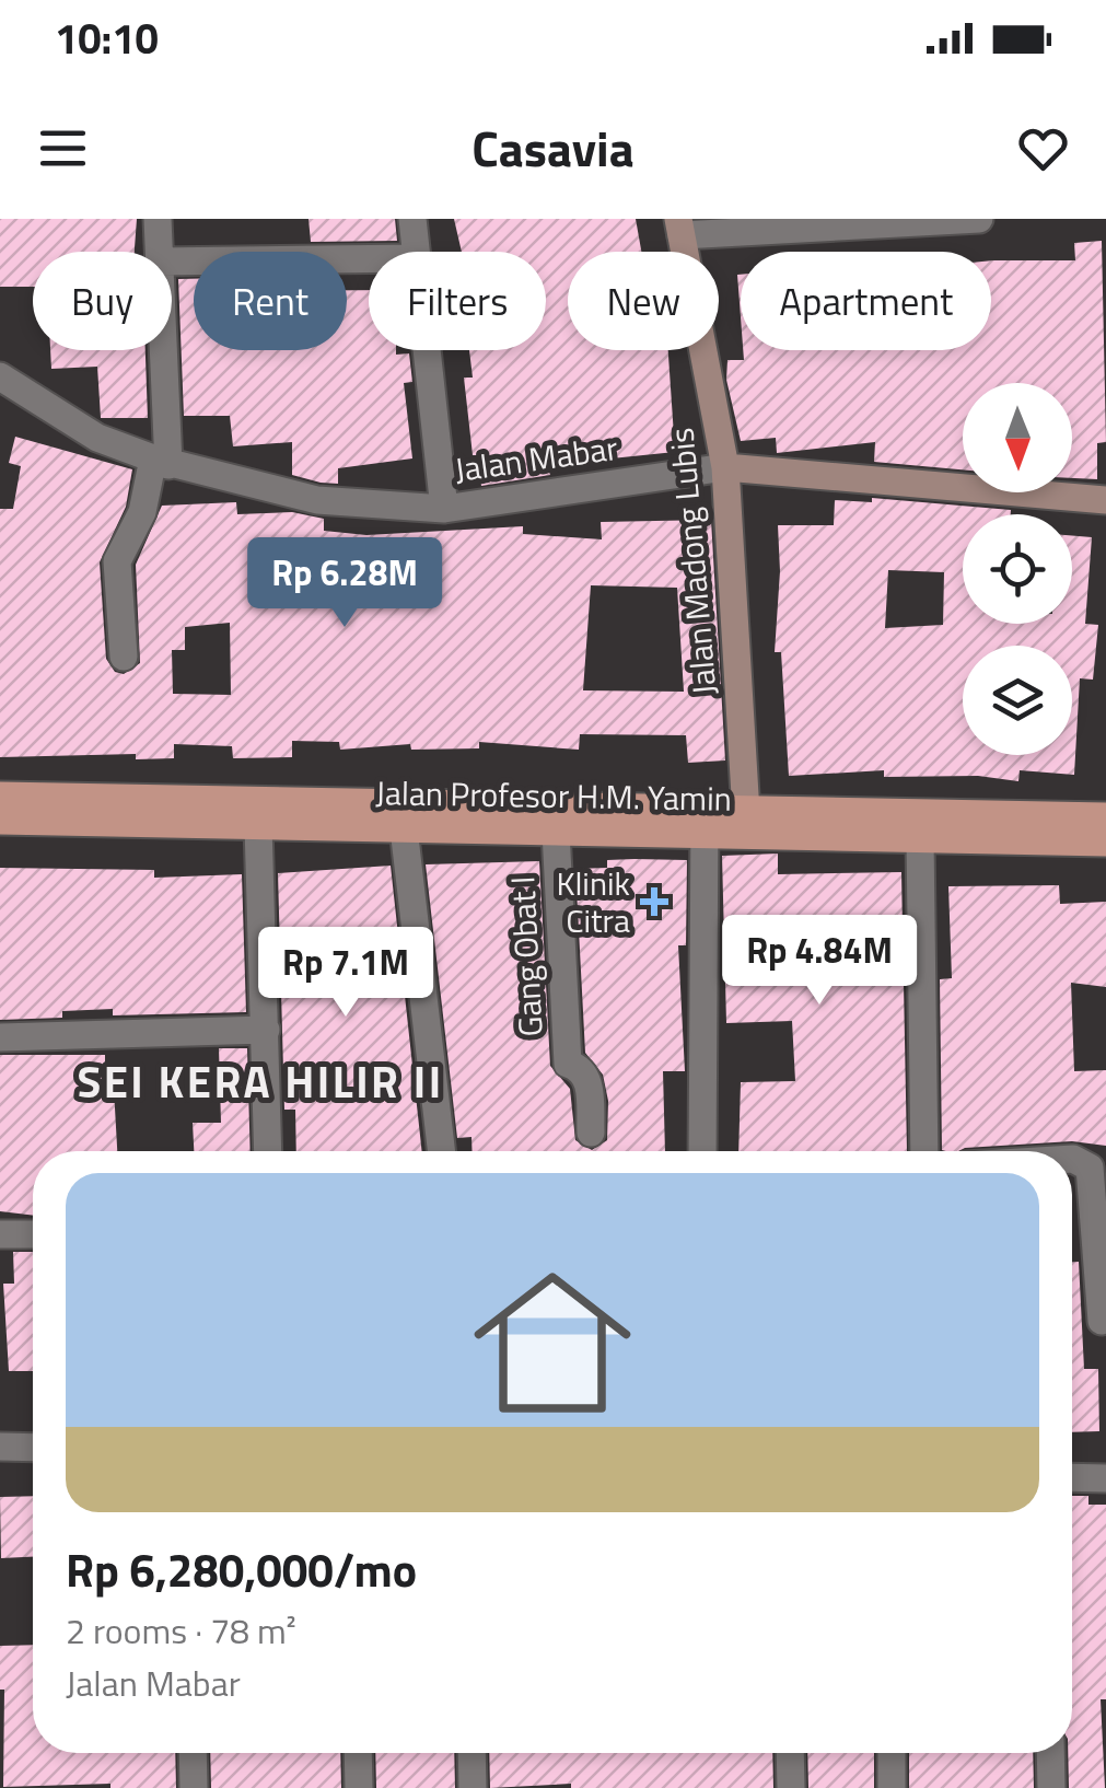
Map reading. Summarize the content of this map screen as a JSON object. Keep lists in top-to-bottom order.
{
  "streets": {
    "main road": ["Jalan Profesor H.M. Yamin"],
    "street": ["Jalan Mabar", "Jalan Madong Lubis", "Gang Obat I"]
  },
  "crossings": [
    ["Jalan Mabar", "Jalan Madong Lubis"],
    ["Jalan Madong Lubis", "Jalan Profesor H.M. Yamin"],
    ["Jalan Profesor H.M. Yamin", "Gang Obat I"]
  ],
  "districts": ["SEI KERA HILIR II"],
  "places": {
    "health": ["Klinik Citra"]
  },
  "north": "bottom",
  "page": {
    "status": "10:10",
    "header": "Casavia",
    "chip": [
      "Buy",
      "Rent",
      "Filters",
      "New",
      "Apartment"
    ],
    "price": ["Rp 6.28M", "Rp 4.84M", "Rp 7.1M"],
    "list": [
      {
        "name": "Rp 6,280,000/mo",
        "note": "2 rooms · 78 m² · Jalan Mabar"
      }
    ]
  }
}
